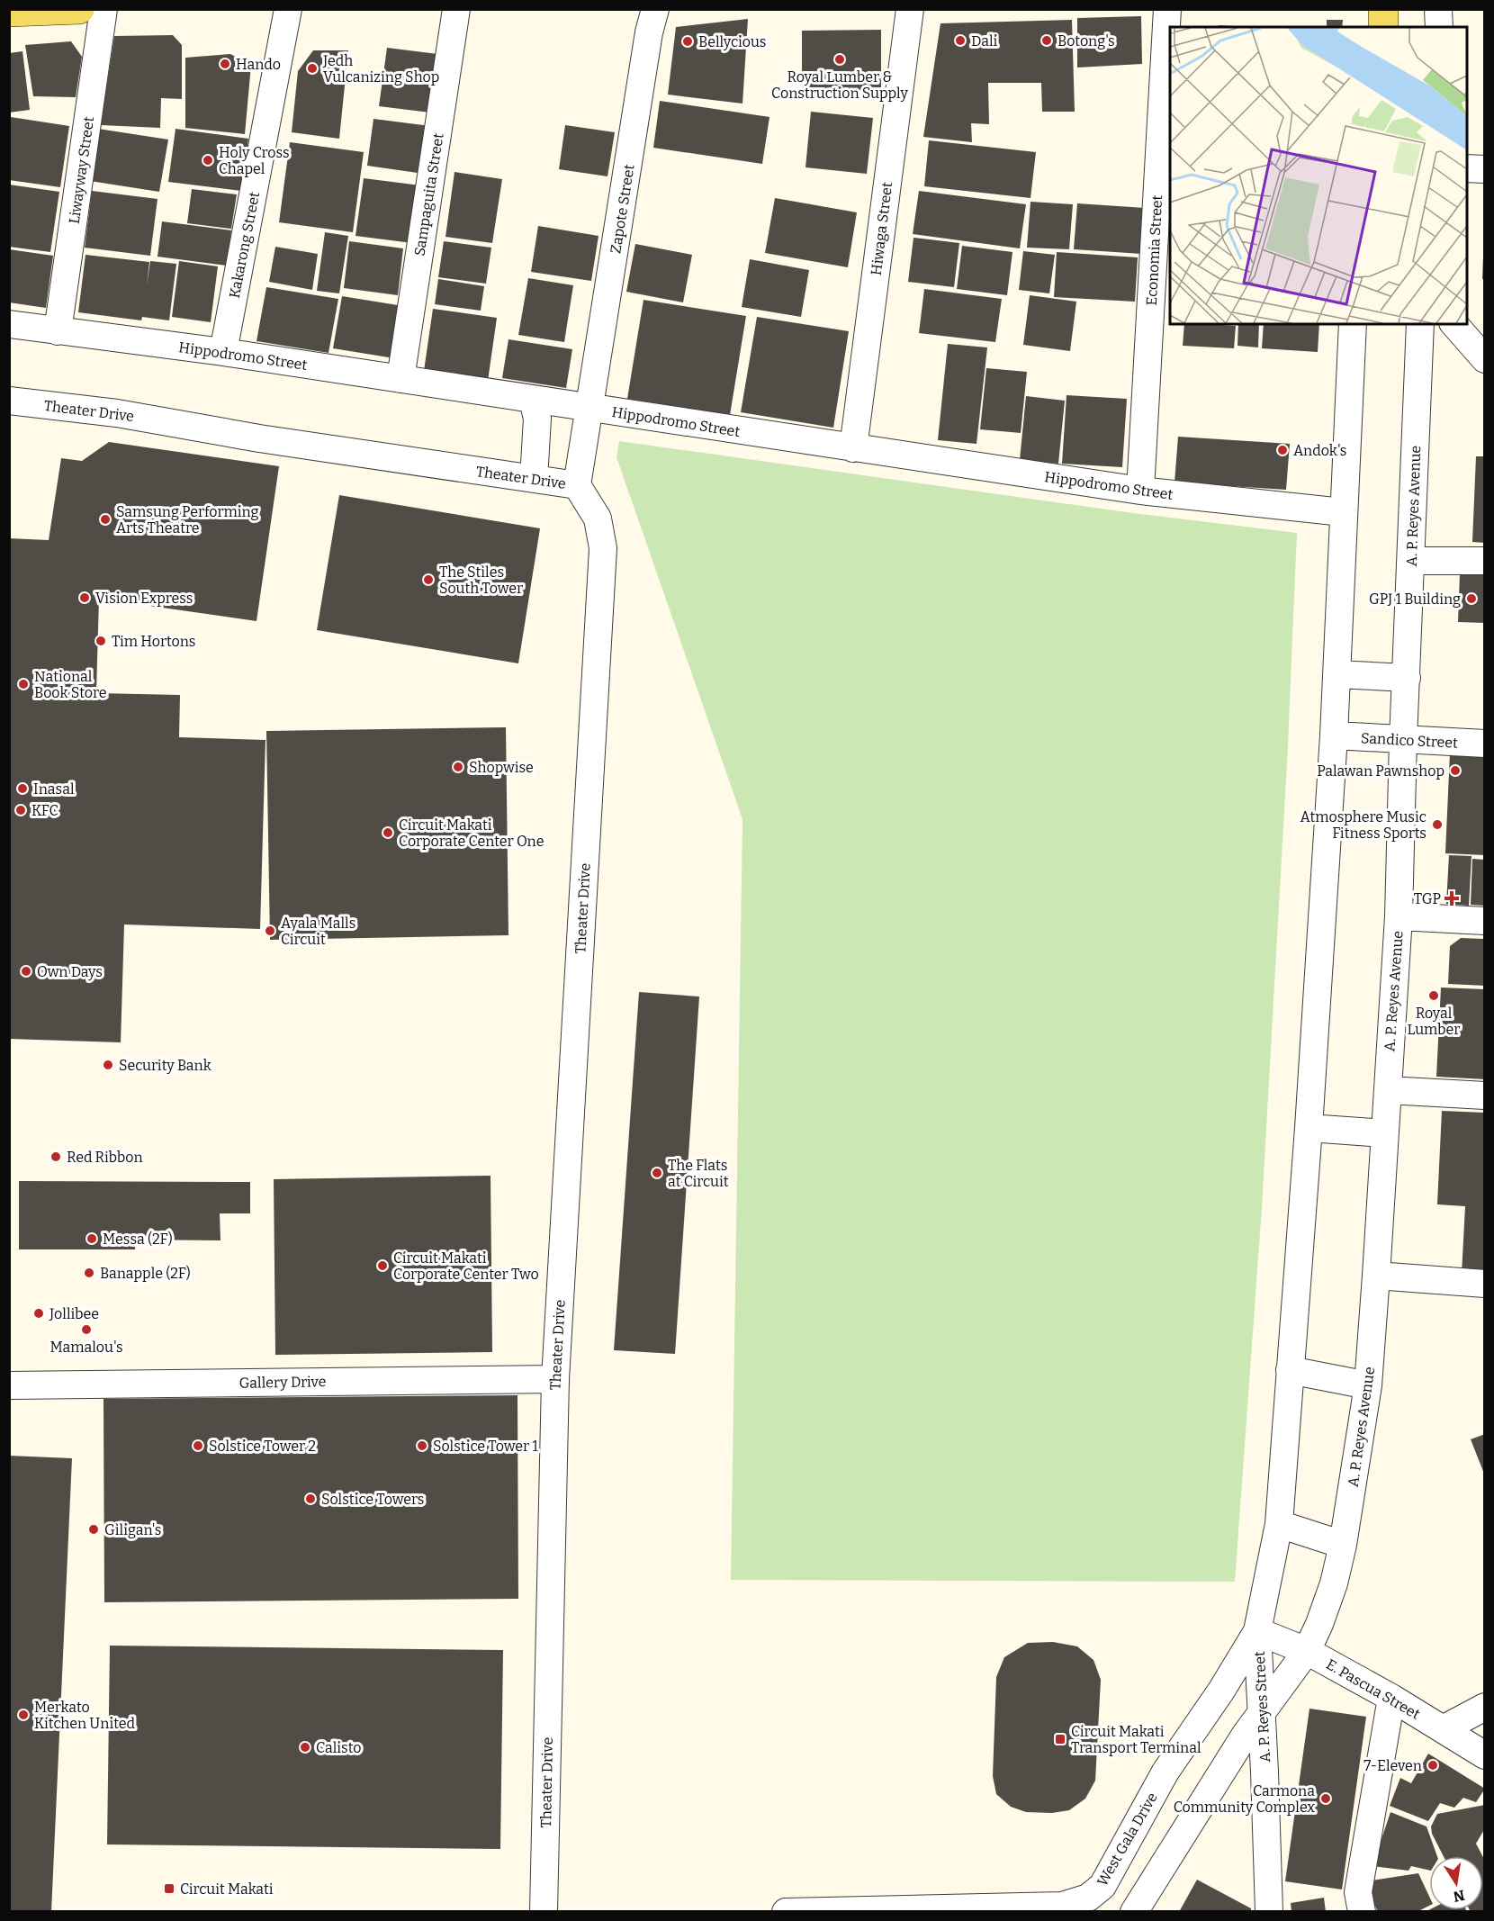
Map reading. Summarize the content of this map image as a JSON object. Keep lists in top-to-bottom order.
{
  "streets": {
    "street": [
      "Liwayway Street",
      "Sampaguita Street",
      "Zapote Street",
      "Hiwaga Street",
      "Kakarong Street",
      "Economia Street",
      "Hippodromo Street",
      "Theater Drive",
      "A. P. Reyes Avenue",
      "Sandico Street",
      "Gallery Drive",
      "E. Pascua Street",
      "A. P. Reyes Street",
      "West Gala Drive"
    ]
  },
  "crossings": [
    ["Liwayway Street", "Hippodromo Street"],
    ["Sampaguita Street", "Hippodromo Street"],
    ["Zapote Street", "Hippodromo Street"],
    ["Zapote Street", "Theater Drive"],
    ["Hiwaga Street", "Hippodromo Street"],
    ["Kakarong Street", "Hippodromo Street"],
    ["Economia Street", "Hippodromo Street"],
    ["Theater Drive", "Gallery Drive"],
    ["A. P. Reyes Avenue", "Sandico Street"],
    ["A. P. Reyes Avenue", "E. Pascua Street"],
    ["E. Pascua Street", "A. P. Reyes Street"],
    ["E. Pascua Street", "West Gala Drive"],
    ["A. P. Reyes Street", "West Gala Drive"]
  ],
  "places": {
    "other": [
      "Dali",
      "Botong's",
      "Bellycious",
      "Royal Lumber & Construction Supply",
      "Hando",
      "Jedh Vulcanizing Shop",
      "Holy Cross Chapel",
      "Andok's",
      "Samsung Performing Arts Theatre",
      "The Stiles South Tower",
      "Vision Express",
      "GPJ 1 Building",
      "Tim Hortons",
      "National Book Store",
      "Shopwise",
      "Palawan Pawnshop",
      "Inasal",
      "KFC",
      "Atmosphere Music Fitness Sports",
      "Circuit Makati Corporate Center One",
      "Ayala Malls Circuit",
      "Own Days",
      "Royal Lumber",
      "Security Bank",
      "Red Ribbon",
      "The Flats at Circuit",
      "Messa (2F)",
      "Circuit Makati Corporate Center Two",
      "Banapple (2F)",
      "Jollibee",
      "Mamalou's",
      "Solstice Tower 2",
      "Solstice Tower 1",
      "Solstice Towers",
      "Giligan's",
      "Merkato Kitchen United",
      "Calisto",
      "7-Eleven",
      "Carmona Community Complex"
    ],
    "health": ["TGP"],
    "transit": ["Circuit Makati Transport Terminal", "Circuit Makati"]
  },
  "north": "bottom"
}
